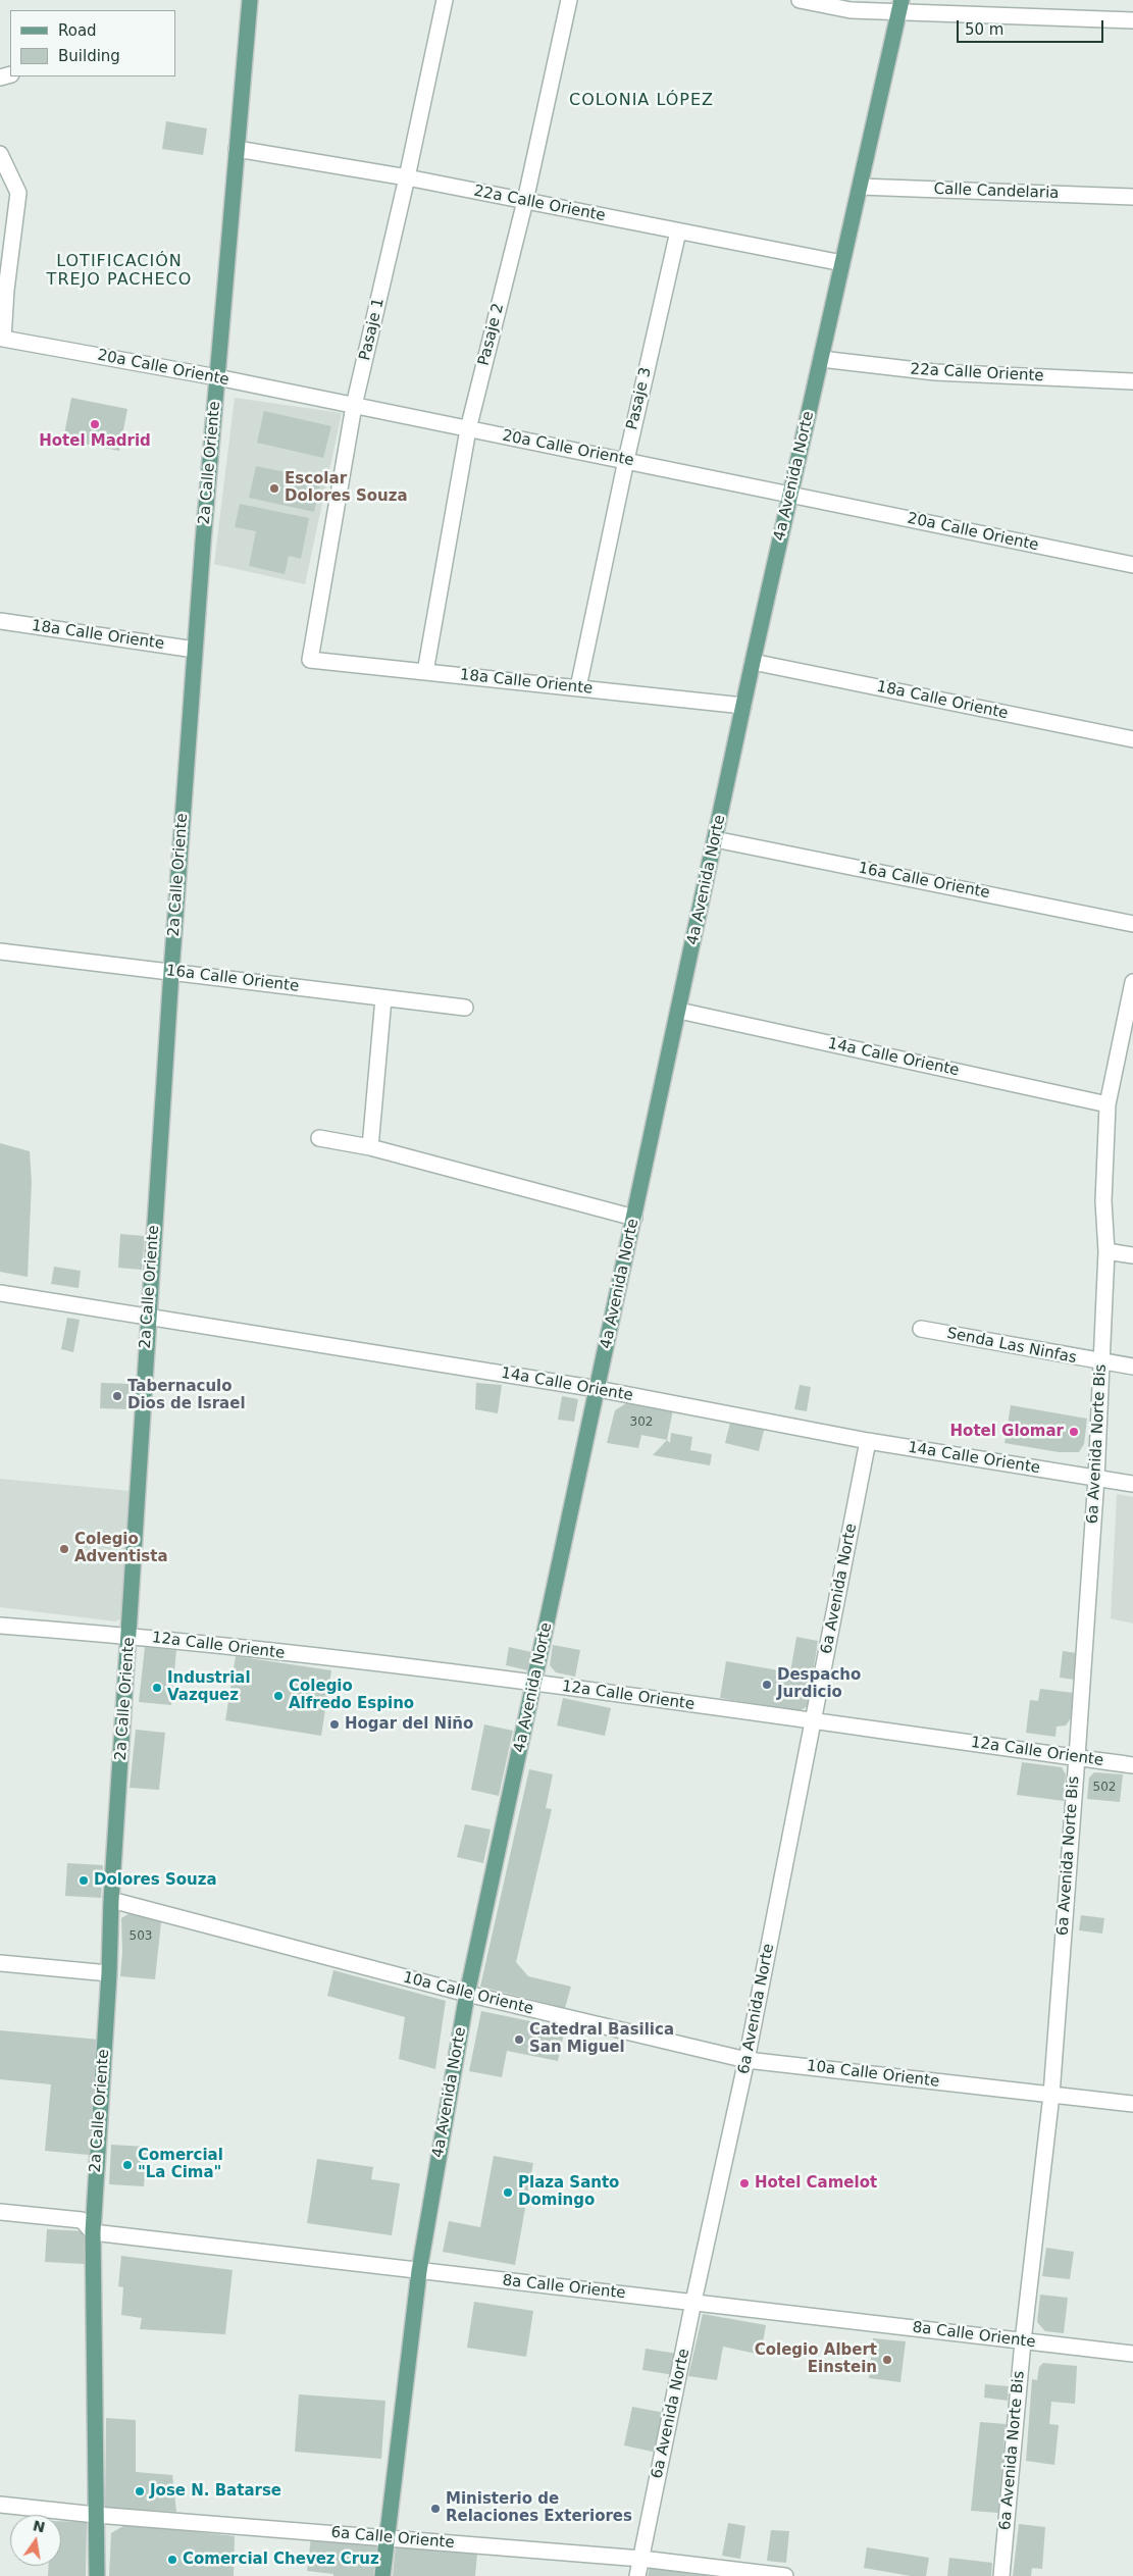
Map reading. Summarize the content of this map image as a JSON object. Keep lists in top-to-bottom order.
{
  "streets": {
    "main road": ["2a Calle Oriente", "4a Avenida Norte"],
    "street": [
      "Calle Candelaria",
      "22a Calle Oriente",
      "Pasaje 1",
      "Pasaje 2",
      "20a Calle Oriente",
      "Pasaje 3",
      "18a Calle Oriente",
      "16a Calle Oriente",
      "14a Calle Oriente",
      "Senda Las Ninfas",
      "6a Avenida Norte Bis",
      "6a Avenida Norte",
      "12a Calle Oriente",
      "10a Calle Oriente",
      "8a Calle Oriente",
      "6a Calle Oriente"
    ]
  },
  "crossings": [
    ["Calle Candelaria", "4a Avenida Norte"],
    ["22a Calle Oriente", "Pasaje 1"],
    ["22a Calle Oriente", "Pasaje 2"],
    ["22a Calle Oriente", "Pasaje 3"],
    ["22a Calle Oriente", "2a Calle Oriente"],
    ["22a Calle Oriente", "4a Avenida Norte"],
    ["Pasaje 1", "20a Calle Oriente"],
    ["Pasaje 1", "18a Calle Oriente"],
    ["Pasaje 2", "20a Calle Oriente"],
    ["Pasaje 2", "18a Calle Oriente"],
    ["20a Calle Oriente", "Pasaje 3"],
    ["20a Calle Oriente", "2a Calle Oriente"],
    ["20a Calle Oriente", "4a Avenida Norte"],
    ["Pasaje 3", "18a Calle Oriente"],
    ["2a Calle Oriente", "18a Calle Oriente"],
    ["2a Calle Oriente", "16a Calle Oriente"],
    ["2a Calle Oriente", "14a Calle Oriente"],
    ["2a Calle Oriente", "12a Calle Oriente"],
    ["2a Calle Oriente", "10a Calle Oriente"],
    ["2a Calle Oriente", "8a Calle Oriente"],
    ["2a Calle Oriente", "6a Calle Oriente"],
    ["4a Avenida Norte", "18a Calle Oriente"],
    ["4a Avenida Norte", "16a Calle Oriente"],
    ["4a Avenida Norte", "14a Calle Oriente"],
    ["4a Avenida Norte", "12a Calle Oriente"],
    ["4a Avenida Norte", "10a Calle Oriente"],
    ["4a Avenida Norte", "8a Calle Oriente"],
    ["4a Avenida Norte", "6a Calle Oriente"],
    ["14a Calle Oriente", "6a Avenida Norte Bis"],
    ["14a Calle Oriente", "6a Avenida Norte"],
    ["Senda Las Ninfas", "6a Avenida Norte Bis"],
    ["6a Avenida Norte Bis", "12a Calle Oriente"],
    ["6a Avenida Norte Bis", "10a Calle Oriente"],
    ["6a Avenida Norte Bis", "8a Calle Oriente"],
    ["6a Avenida Norte", "12a Calle Oriente"],
    ["6a Avenida Norte", "10a Calle Oriente"],
    ["6a Avenida Norte", "8a Calle Oriente"],
    ["6a Avenida Norte", "6a Calle Oriente"]
  ],
  "districts": ["COLONIA LÓPEZ", "LOTIFICACIÓN TREJO PACHECO"],
  "places": [
    "Hotel Madrid",
    "Escolar Dolores Souza",
    "Tabernaculo Dios de Israel",
    "Hotel Glomar",
    "Colegio Adventista",
    "Despacho Jurdicio",
    "Industrial Vazquez",
    "Colegio Alfredo Espino",
    "Hogar del Niño",
    "Dolores Souza",
    "Catedral Basilica San Miguel",
    "Comercial \"La Cima\"",
    "Hotel Camelot",
    "Plaza Santo Domingo",
    "Colegio Albert Einstein",
    "Jose N. Batarse",
    "Ministerio de Relaciones Exteriores",
    "Comercial Chevez Cruz"
  ],
  "house_numbers": ["302", "502", "503"],
  "legend": ["Road", "Building"],
  "scale_bar": "50 m",
  "north": "top"
}
